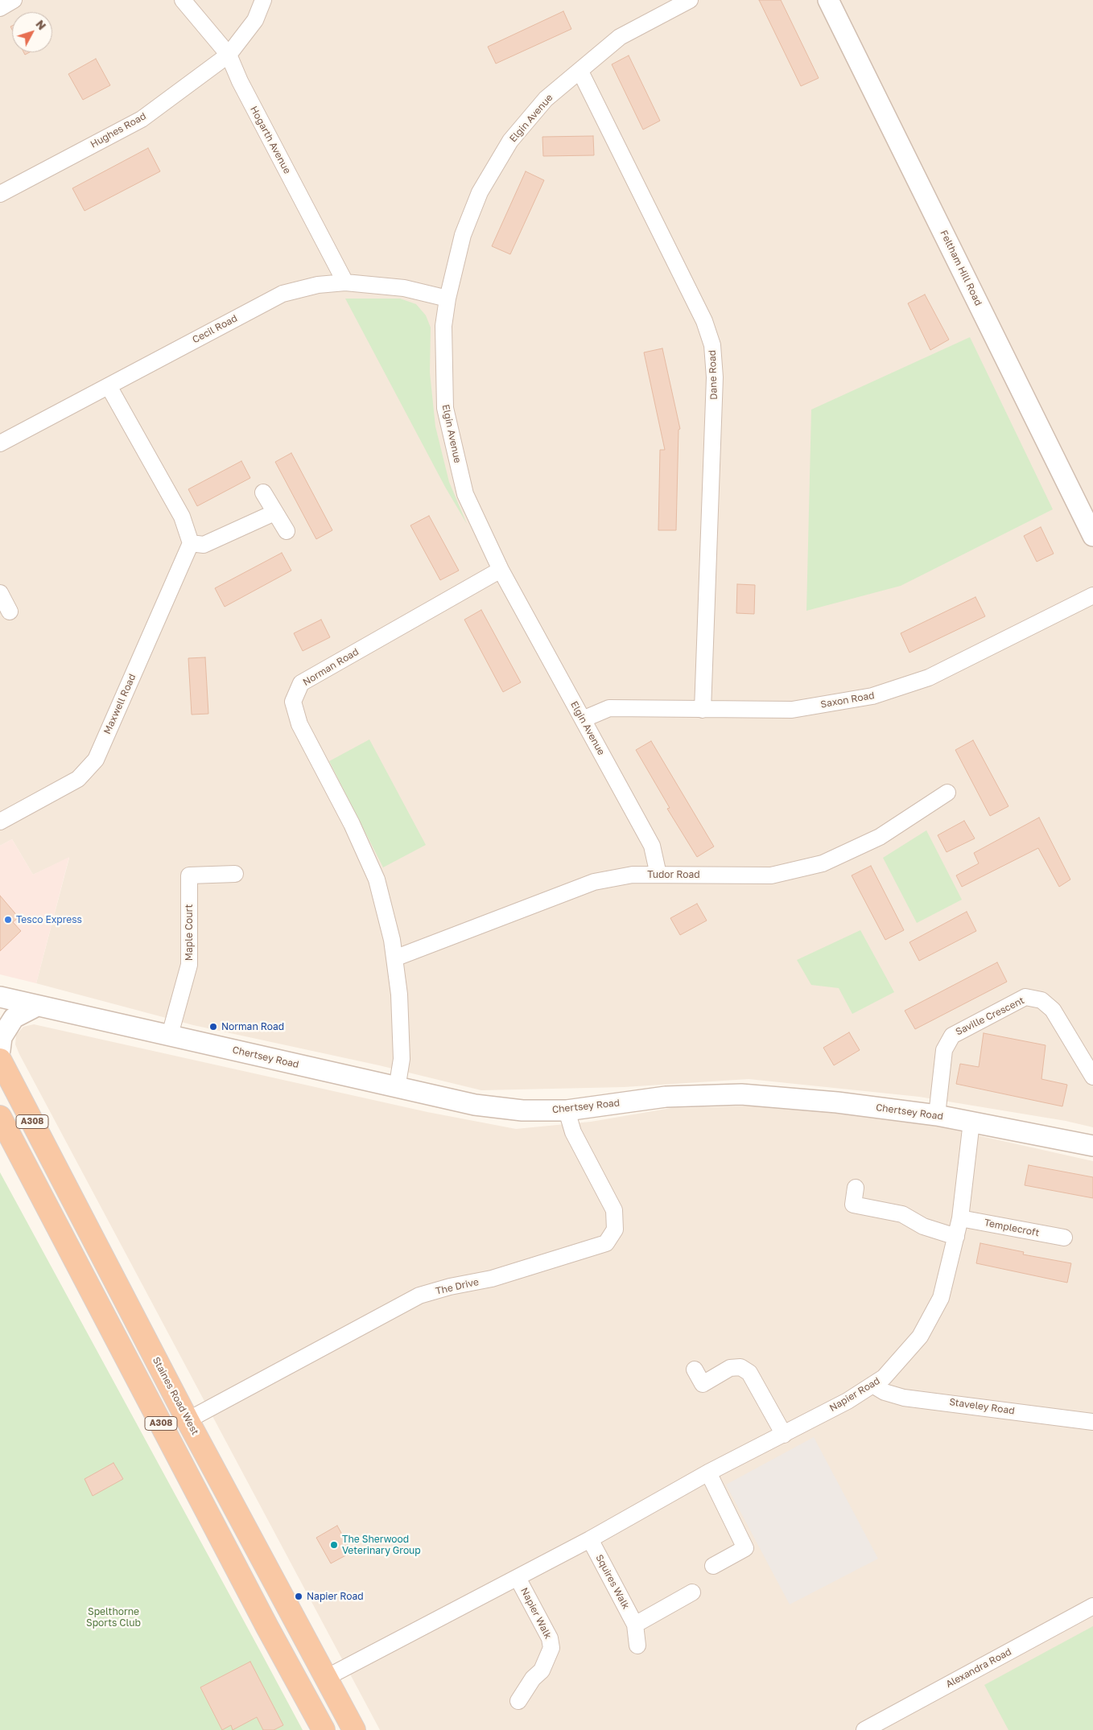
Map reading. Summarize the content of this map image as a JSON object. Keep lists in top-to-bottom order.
{
  "streets": {
    "highway": ["A308", "Staines Road West"],
    "street": [
      "Elgin Avenue",
      "Hughes Road",
      "Hogarth Avenue",
      "Feltham Hill Road",
      "Cecil Road",
      "Dane Road",
      "Norman Road",
      "Saxon Road",
      "Maxwell Road",
      "Tudor Road",
      "Maple Court",
      "Saville Crescent",
      "Chertsey Road",
      "Templecroft",
      "The Drive",
      "Napier Road",
      "Staveley Road",
      "Squires Walk",
      "Napier Walk",
      "Alexandra Road"
    ]
  },
  "crossings": [
    ["Elgin Avenue", "Cecil Road"],
    ["Elgin Avenue", "Dane Road"],
    ["Elgin Avenue", "Norman Road"],
    ["Elgin Avenue", "Saxon Road"],
    ["Elgin Avenue", "Tudor Road"],
    ["Hughes Road", "Hogarth Avenue"],
    ["Hogarth Avenue", "Cecil Road"],
    ["Dane Road", "Saxon Road"],
    ["Norman Road", "Tudor Road"],
    ["Norman Road", "Chertsey Road"],
    ["Maple Court", "Chertsey Road"],
    ["Saville Crescent", "Chertsey Road"],
    ["Chertsey Road", "The Drive"],
    ["Chertsey Road", "Napier Road"],
    ["Templecroft", "Napier Road"],
    ["The Drive", "Staines Road West"],
    ["Napier Road", "Staines Road West"],
    ["Napier Road", "Staveley Road"],
    ["Napier Road", "Squires Walk"],
    ["Napier Road", "Napier Walk"]
  ],
  "parks": ["Spelthorne Sports Club"],
  "places": [
    "Tesco Express",
    "Norman Road",
    "The Sherwood Veterinary Group",
    "Napier Road"
  ],
  "north": "top right"
}
